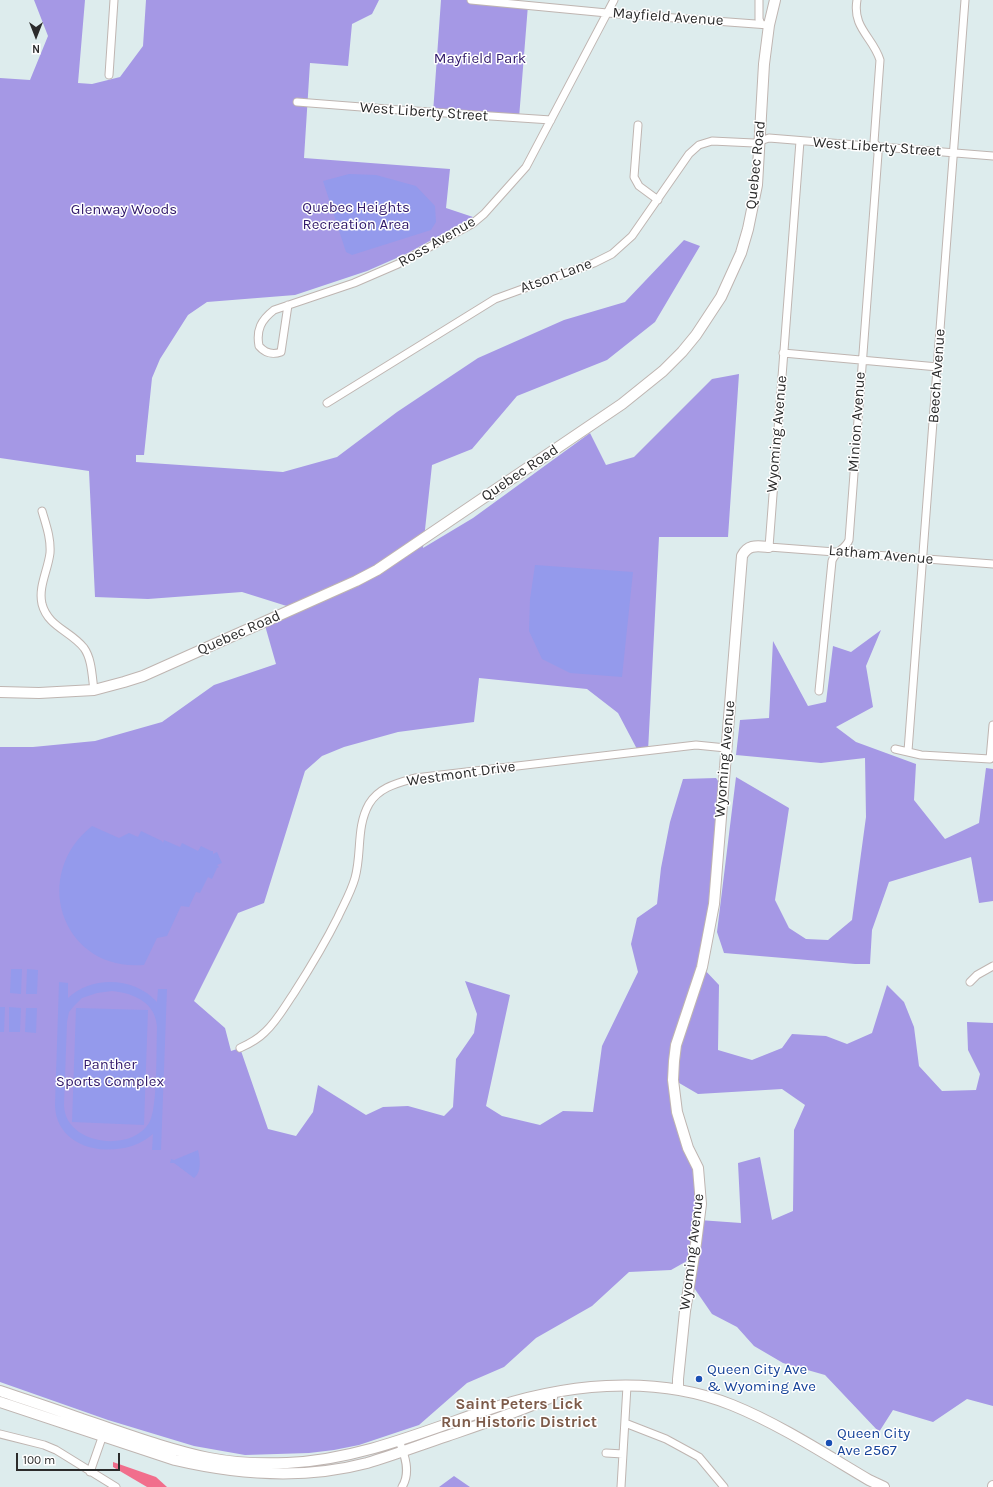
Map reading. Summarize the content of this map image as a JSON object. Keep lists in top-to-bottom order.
{
  "streets": {
    "street": [
      "Mayfield Avenue",
      "West Liberty Street",
      "Quebec Road",
      "Ross Avenue",
      "Atson Lane",
      "Beech Avenue",
      "Minion Avenue",
      "Wyoming Avenue",
      "Latham Avenue",
      "Westmont Drive"
    ]
  },
  "crossings": [
    ["Mayfield Avenue", "Quebec Road"],
    ["Mayfield Avenue", "Ross Avenue"],
    ["West Liberty Street", "Quebec Road"],
    ["West Liberty Street", "Ross Avenue"],
    ["West Liberty Street", "Atson Lane"],
    ["West Liberty Street", "Beech Avenue"],
    ["West Liberty Street", "Minion Avenue"],
    ["West Liberty Street", "Wyoming Avenue"],
    ["Quebec Road", "Atson Lane"],
    ["Beech Avenue", "Latham Avenue"],
    ["Minion Avenue", "Latham Avenue"],
    ["Wyoming Avenue", "Latham Avenue"],
    ["Wyoming Avenue", "Westmont Drive"]
  ],
  "districts": ["Saint Peters Lick Run Historic District"],
  "parks": [
    "Mayfield Park",
    "Quebec Heights Recreation Area",
    "Glenway Woods",
    "Panther Sports Complex"
  ],
  "places": ["Queen City Ave & Wyoming Ave", "Queen City Ave 2567"],
  "scale_bar": "100 m",
  "north": "bottom"
}
